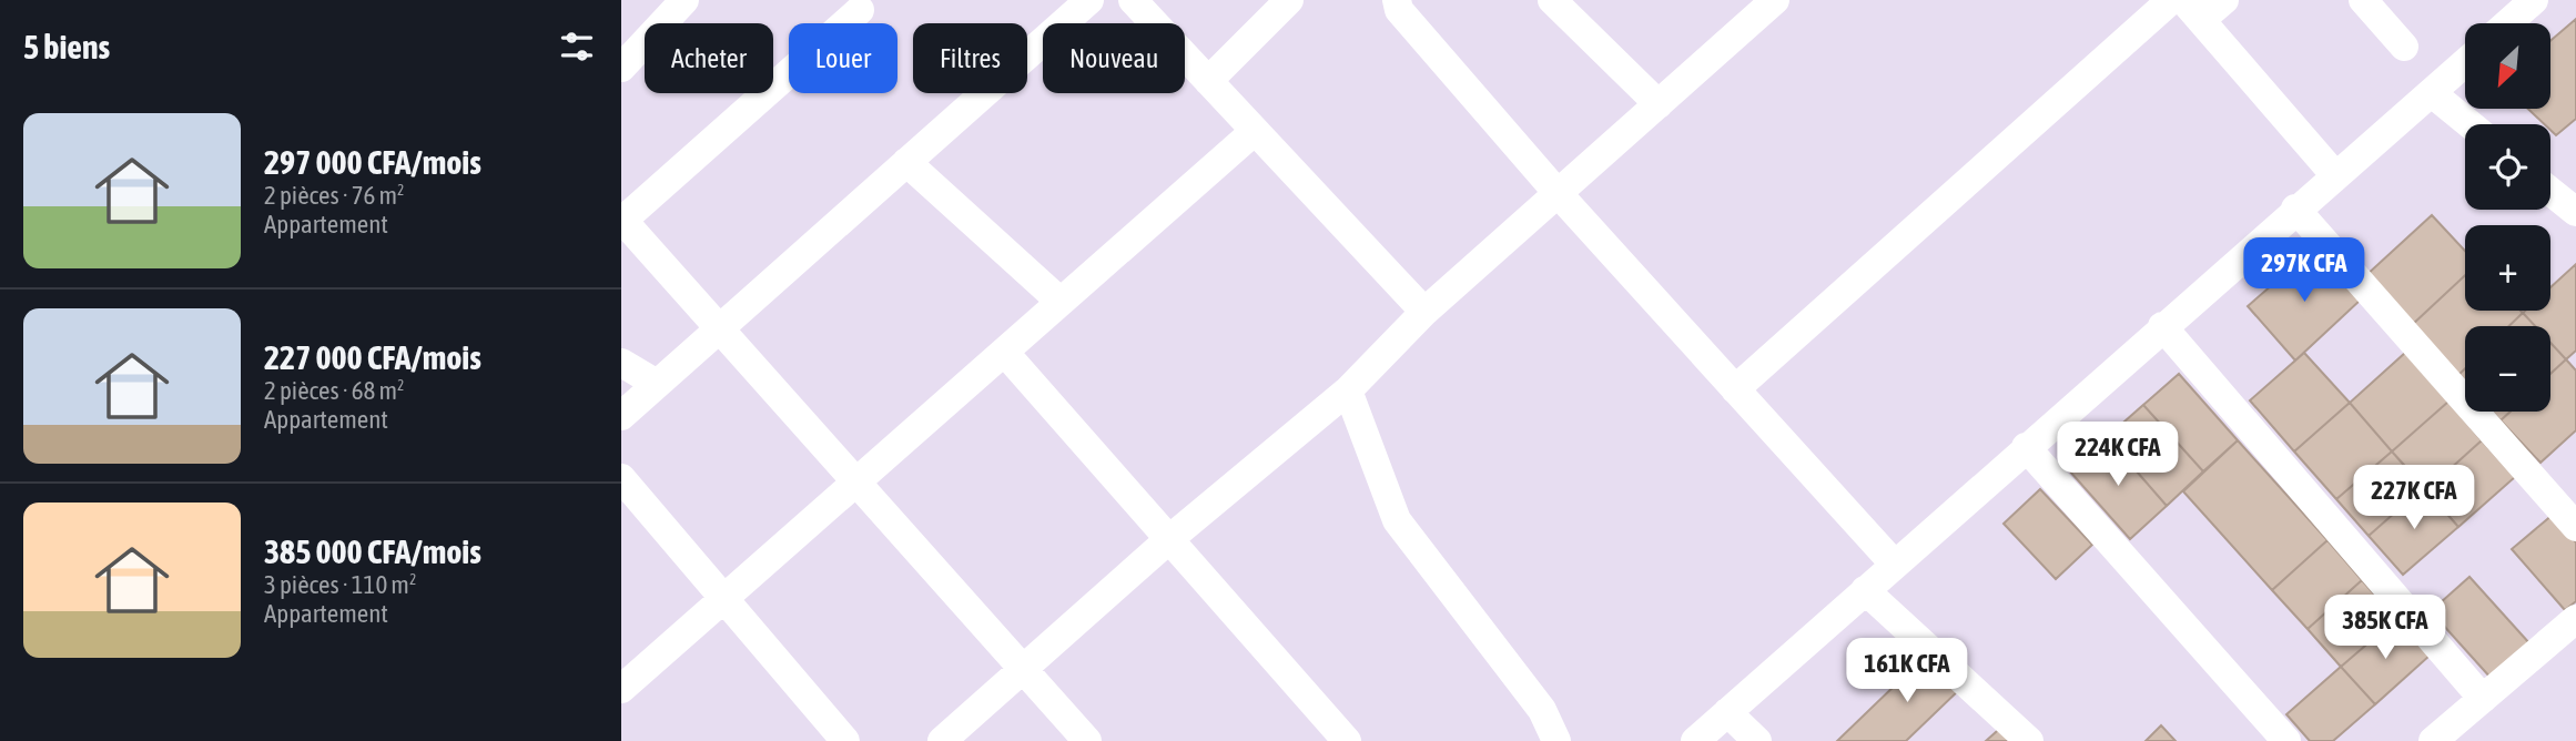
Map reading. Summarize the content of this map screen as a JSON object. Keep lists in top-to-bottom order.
{
  "north": "bottom left",
  "page": {
    "heading": "5 biens",
    "map_buttons": ["+", "−"],
    "chip": [
      "Acheter",
      "Louer",
      "Filtres",
      "Nouveau"
    ],
    "list": [
      {
        "name": "297 000 CFA/mois",
        "note": "2 pièces · 76 m² · Appartement"
      },
      {
        "name": "227 000 CFA/mois",
        "note": "2 pièces · 68 m² · Appartement"
      },
      {
        "name": "385 000 CFA/mois",
        "note": "3 pièces · 110 m² · Appartement"
      }
    ],
    "price": [
      "297K CFA",
      "224K CFA",
      "227K CFA",
      "385K CFA",
      "161K CFA"
    ]
  }
}
